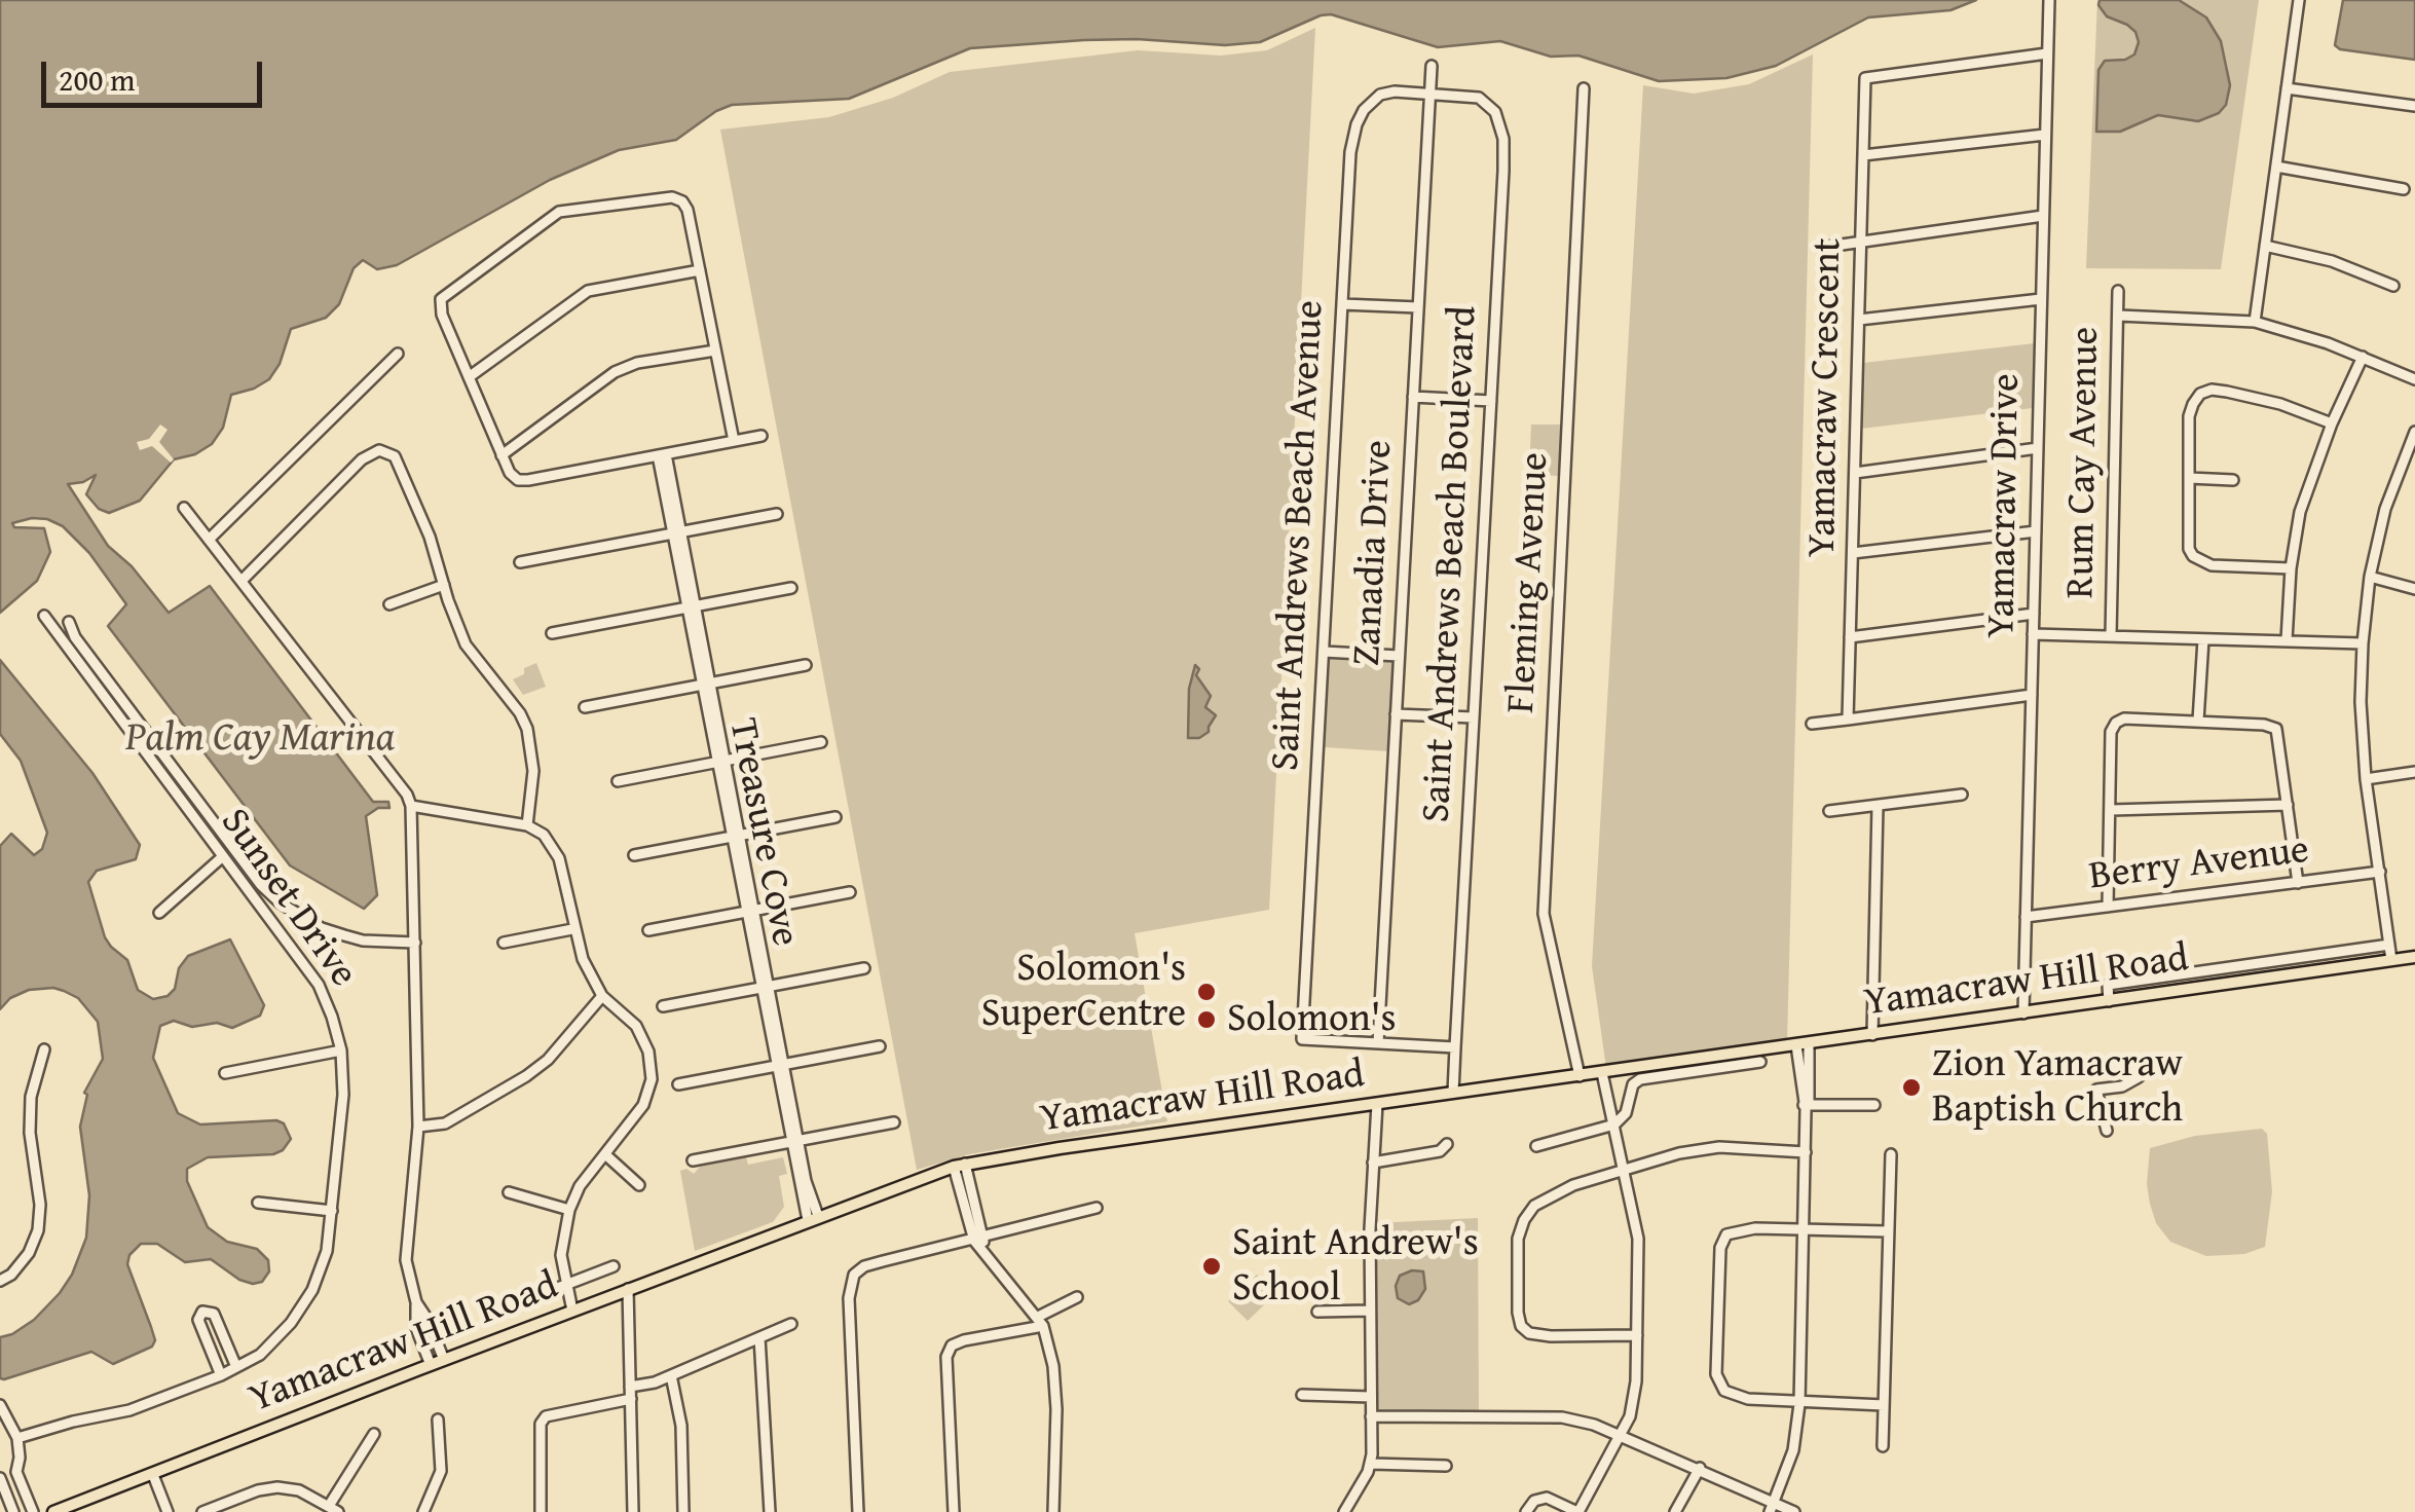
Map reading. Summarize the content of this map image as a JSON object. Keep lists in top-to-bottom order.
{
  "streets": {
    "main road": ["Yamacraw Hill Road"],
    "street": [
      "Yamacraw Crescent",
      "Rum Cay Avenue",
      "Yamacraw Drive",
      "Saint Andrews Beach Avenue",
      "Zanadia Drive",
      "Saint Andrews Beach Boulevard",
      "Fleming Avenue",
      "Treasure Cove",
      "Berry Avenue",
      "Sunset Drive"
    ]
  },
  "crossings": [
    ["Yamacraw Crescent", "Yamacraw Drive"],
    ["Yamacraw Drive", "Berry Avenue"],
    ["Yamacraw Drive", "Yamacraw Hill Road"],
    ["Saint Andrews Beach Avenue", "Zanadia Drive"],
    ["Saint Andrews Beach Avenue", "Saint Andrews Beach Boulevard"],
    ["Zanadia Drive", "Saint Andrews Beach Boulevard"],
    ["Saint Andrews Beach Boulevard", "Yamacraw Hill Road"],
    ["Fleming Avenue", "Yamacraw Hill Road"],
    ["Treasure Cove", "Yamacraw Hill Road"]
  ],
  "water": ["Palm Cay Marina"],
  "places": [
    "Solomon's SuperCentre",
    "Solomon's",
    "Zion Yamacraw Baptish Church",
    "Saint Andrew's School"
  ],
  "scale_bar": "200 m"
}
